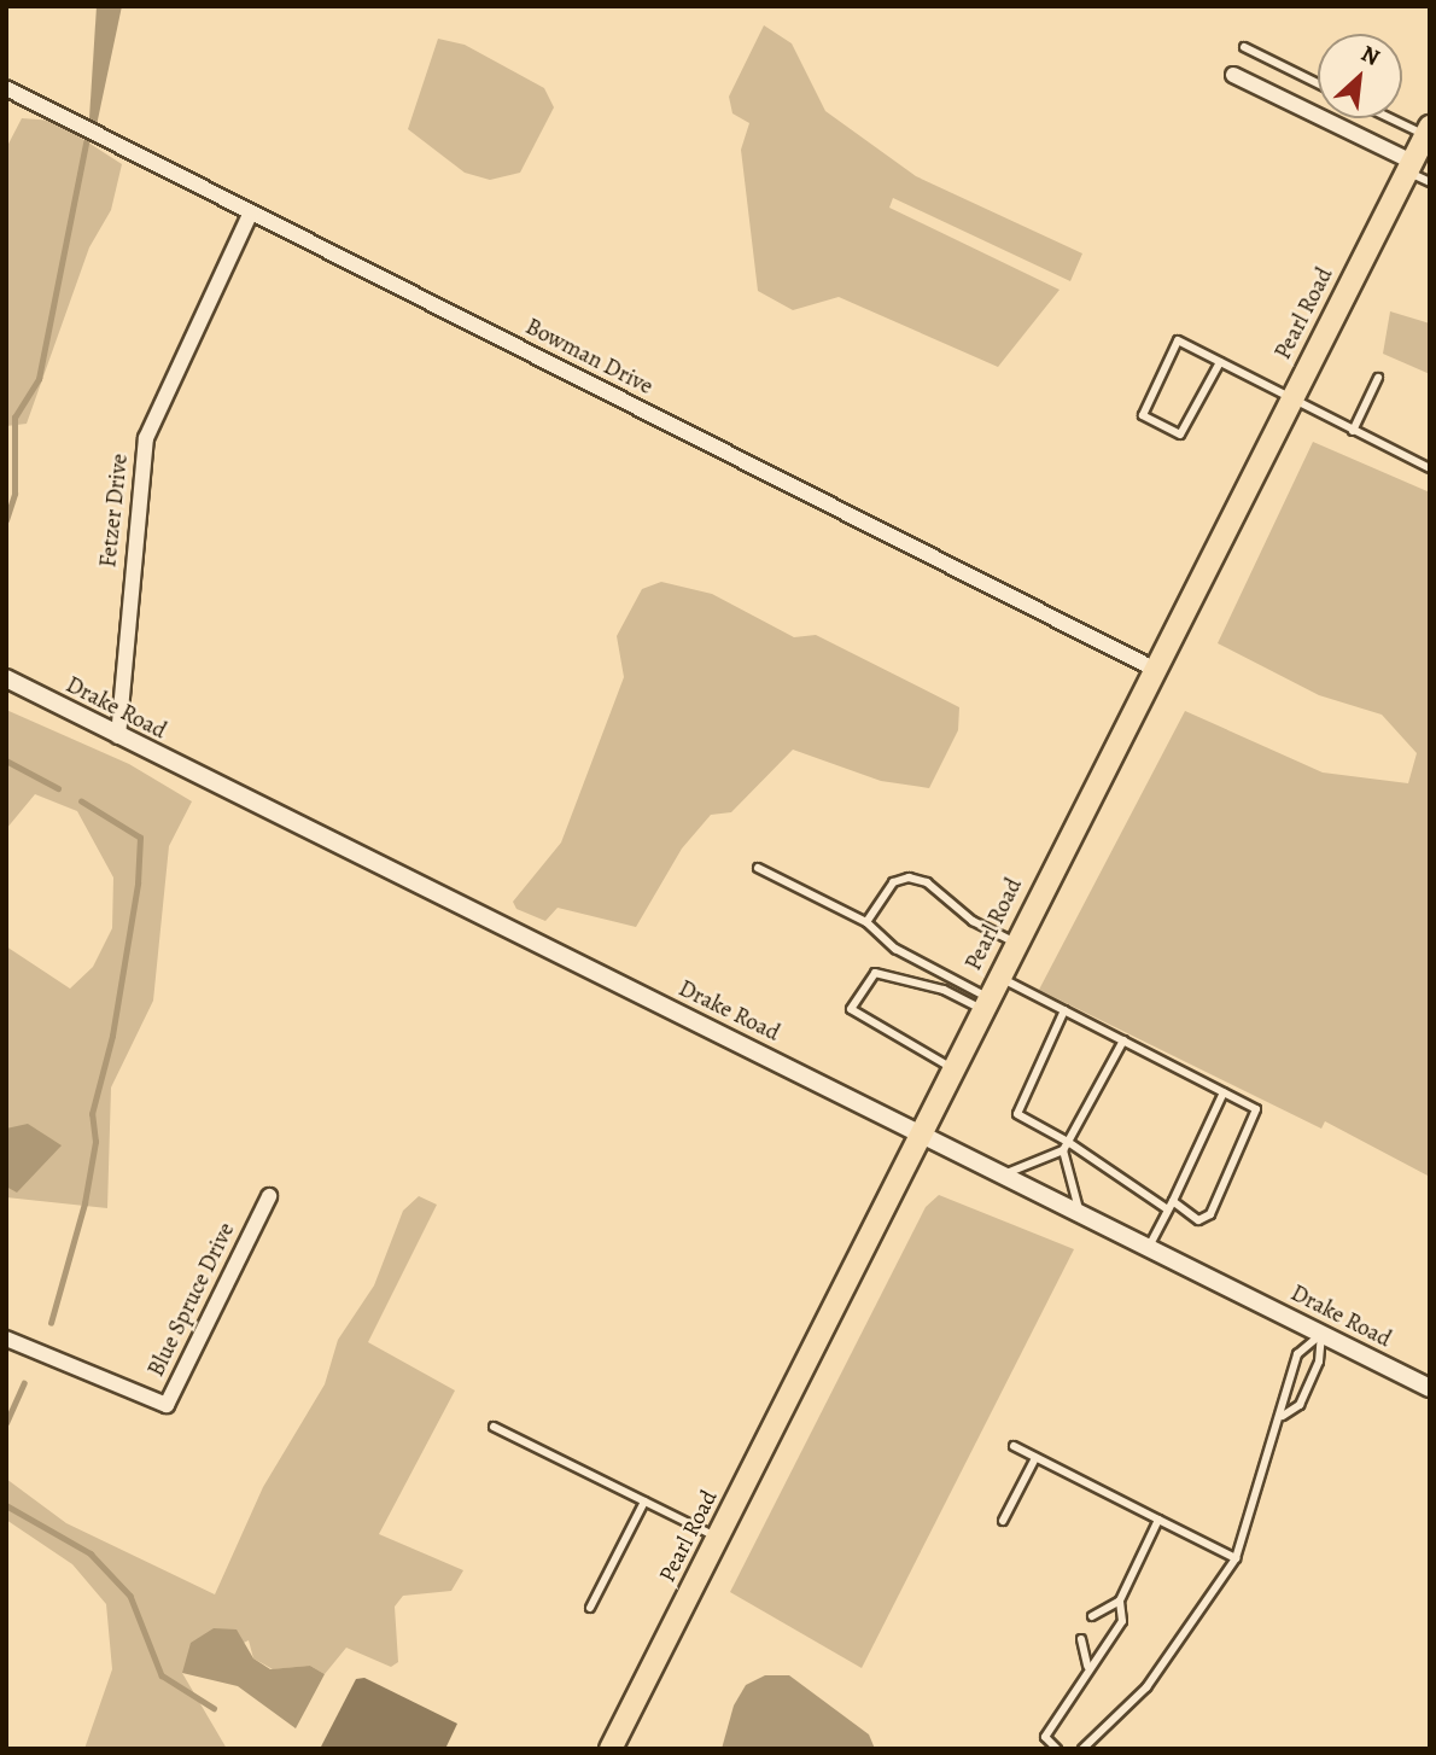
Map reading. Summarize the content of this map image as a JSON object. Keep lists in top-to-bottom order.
{
  "streets": {
    "main road": ["Pearl Road"],
    "street": [
      "Bowman Drive",
      "Fetzer Drive",
      "Drake Road",
      "Blue Spruce Drive"
    ]
  },
  "crossings": [
    ["Pearl Road", "Bowman Drive"],
    ["Pearl Road", "Drake Road"],
    ["Bowman Drive", "Fetzer Drive"],
    ["Fetzer Drive", "Drake Road"]
  ],
  "north": "top right"
}
